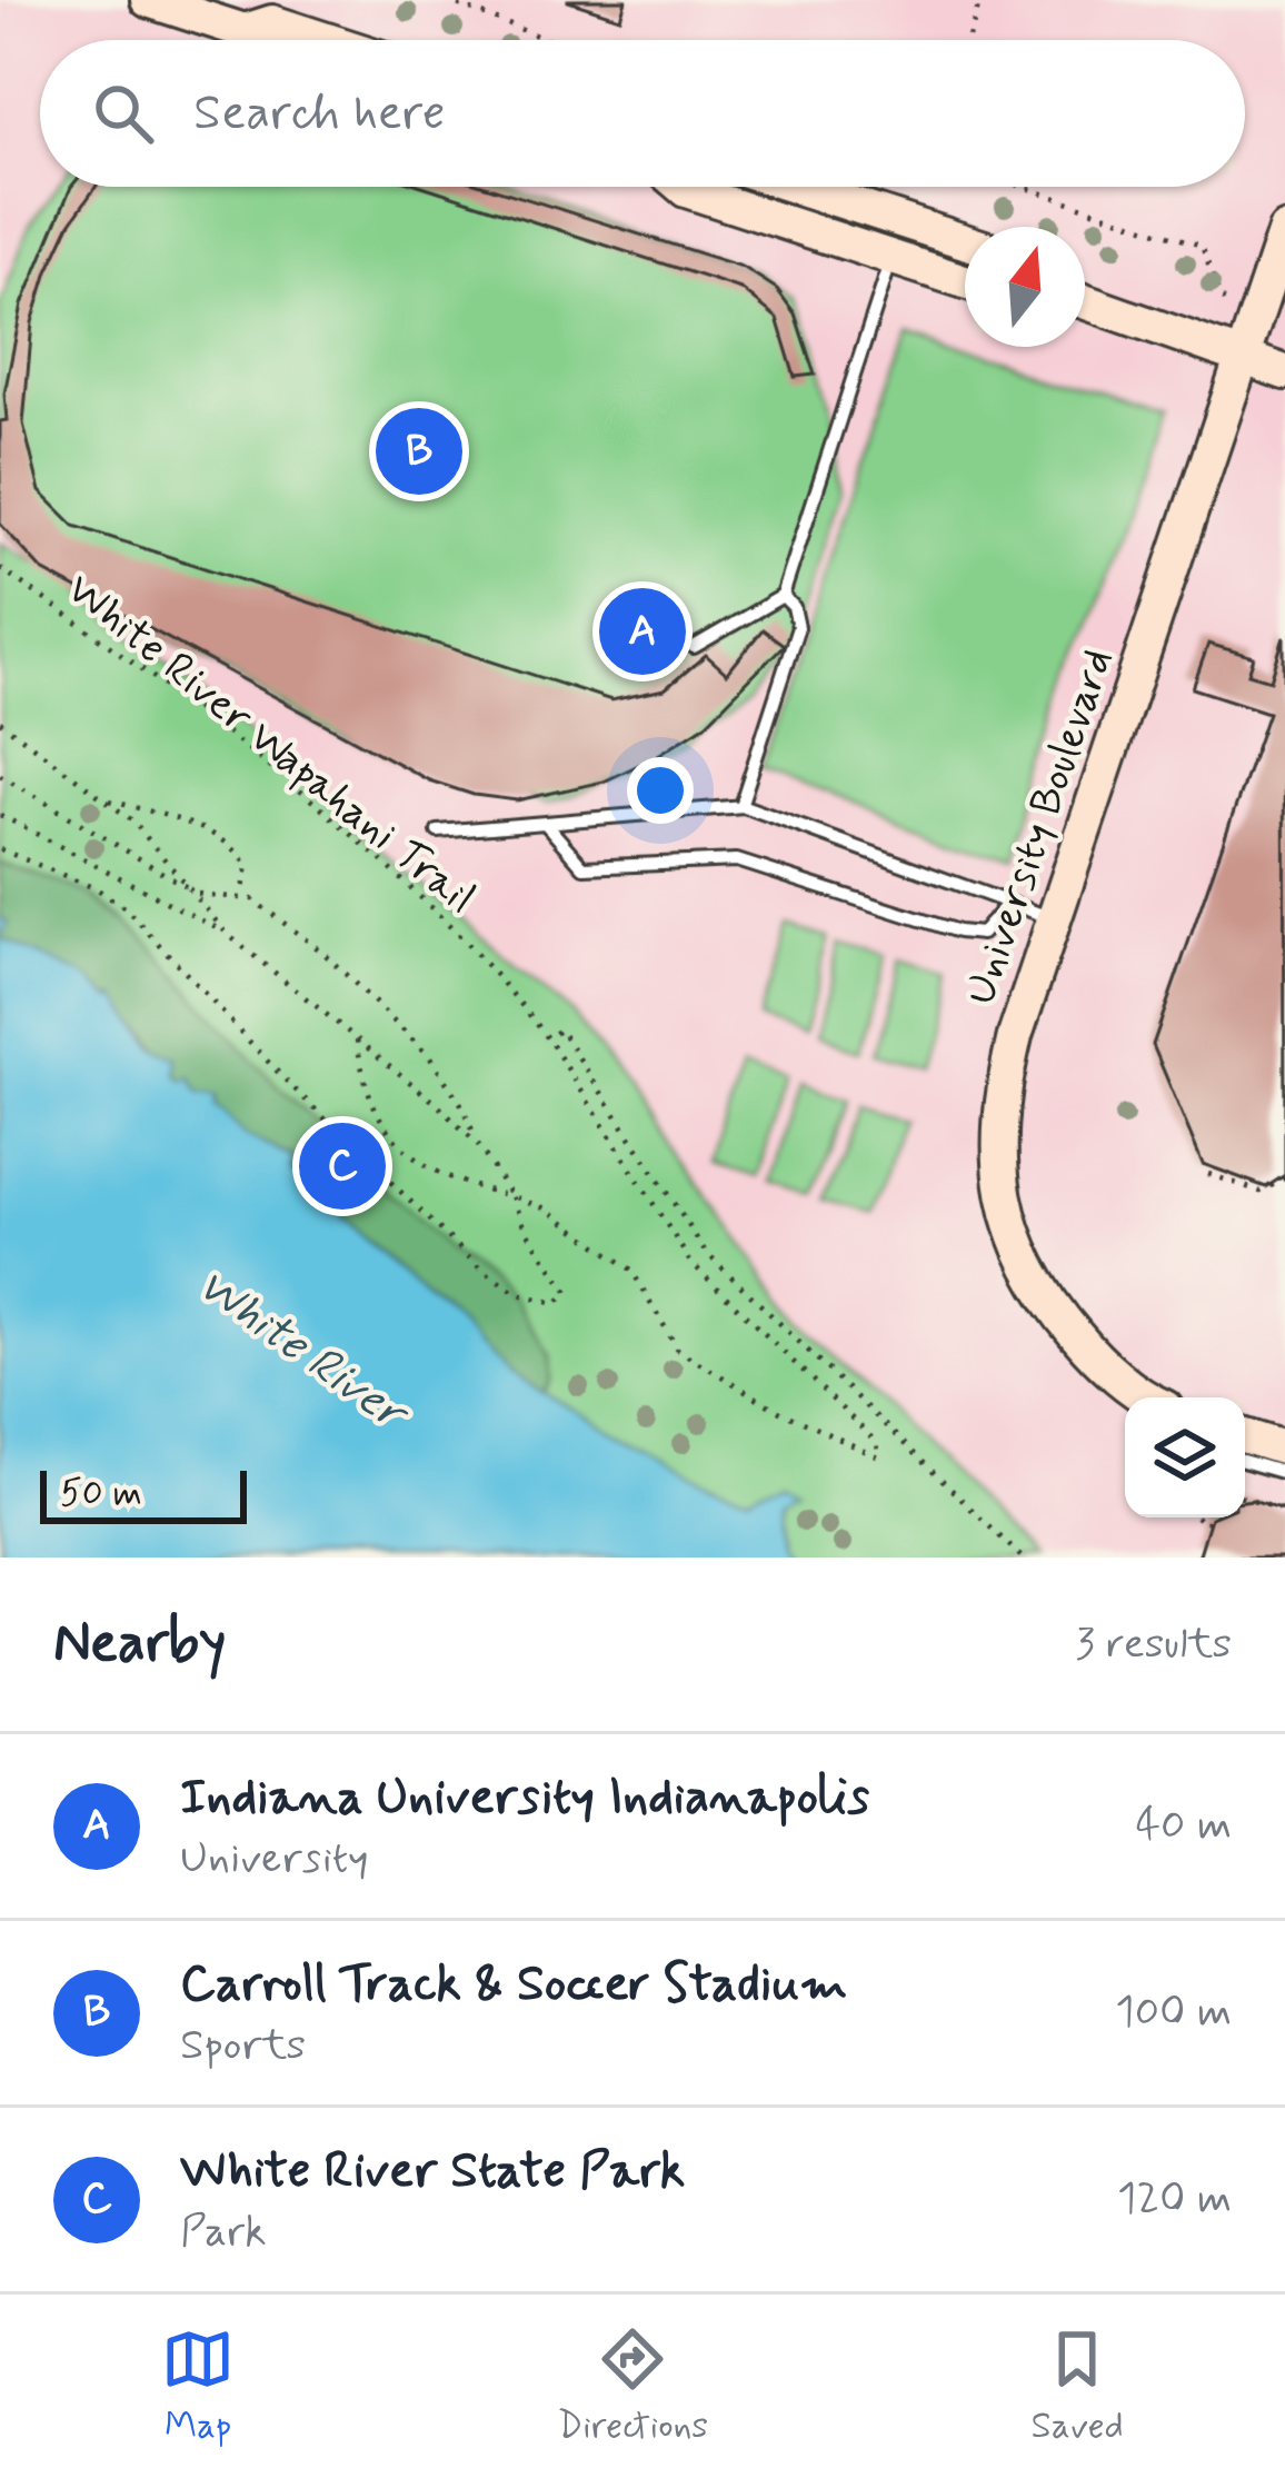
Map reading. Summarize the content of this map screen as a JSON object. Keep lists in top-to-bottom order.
{
  "streets": {
    "street": ["University Boulevard"],
    "path": ["White River Wapahani Trail"]
  },
  "water": ["White River"],
  "scale_bar": "50 m",
  "north": "top",
  "page": {
    "search": "Search here",
    "pins": ["B", "A", "C"],
    "scale": "50 m",
    "heading": ["Nearby", "3 results"],
    "list": [
      {
        "mark": "A",
        "name": "Indiana University Indianapolis",
        "note": "University",
        "value": "40 m"
      },
      {
        "mark": "B",
        "name": "Carroll Track & Soccer Stadium",
        "note": "Sports",
        "value": "100 m"
      },
      {
        "mark": "C",
        "name": "White River State Park",
        "note": "Park",
        "value": "120 m"
      }
    ],
    "nav": ["Map", "Directions", "Saved"]
  }
}
